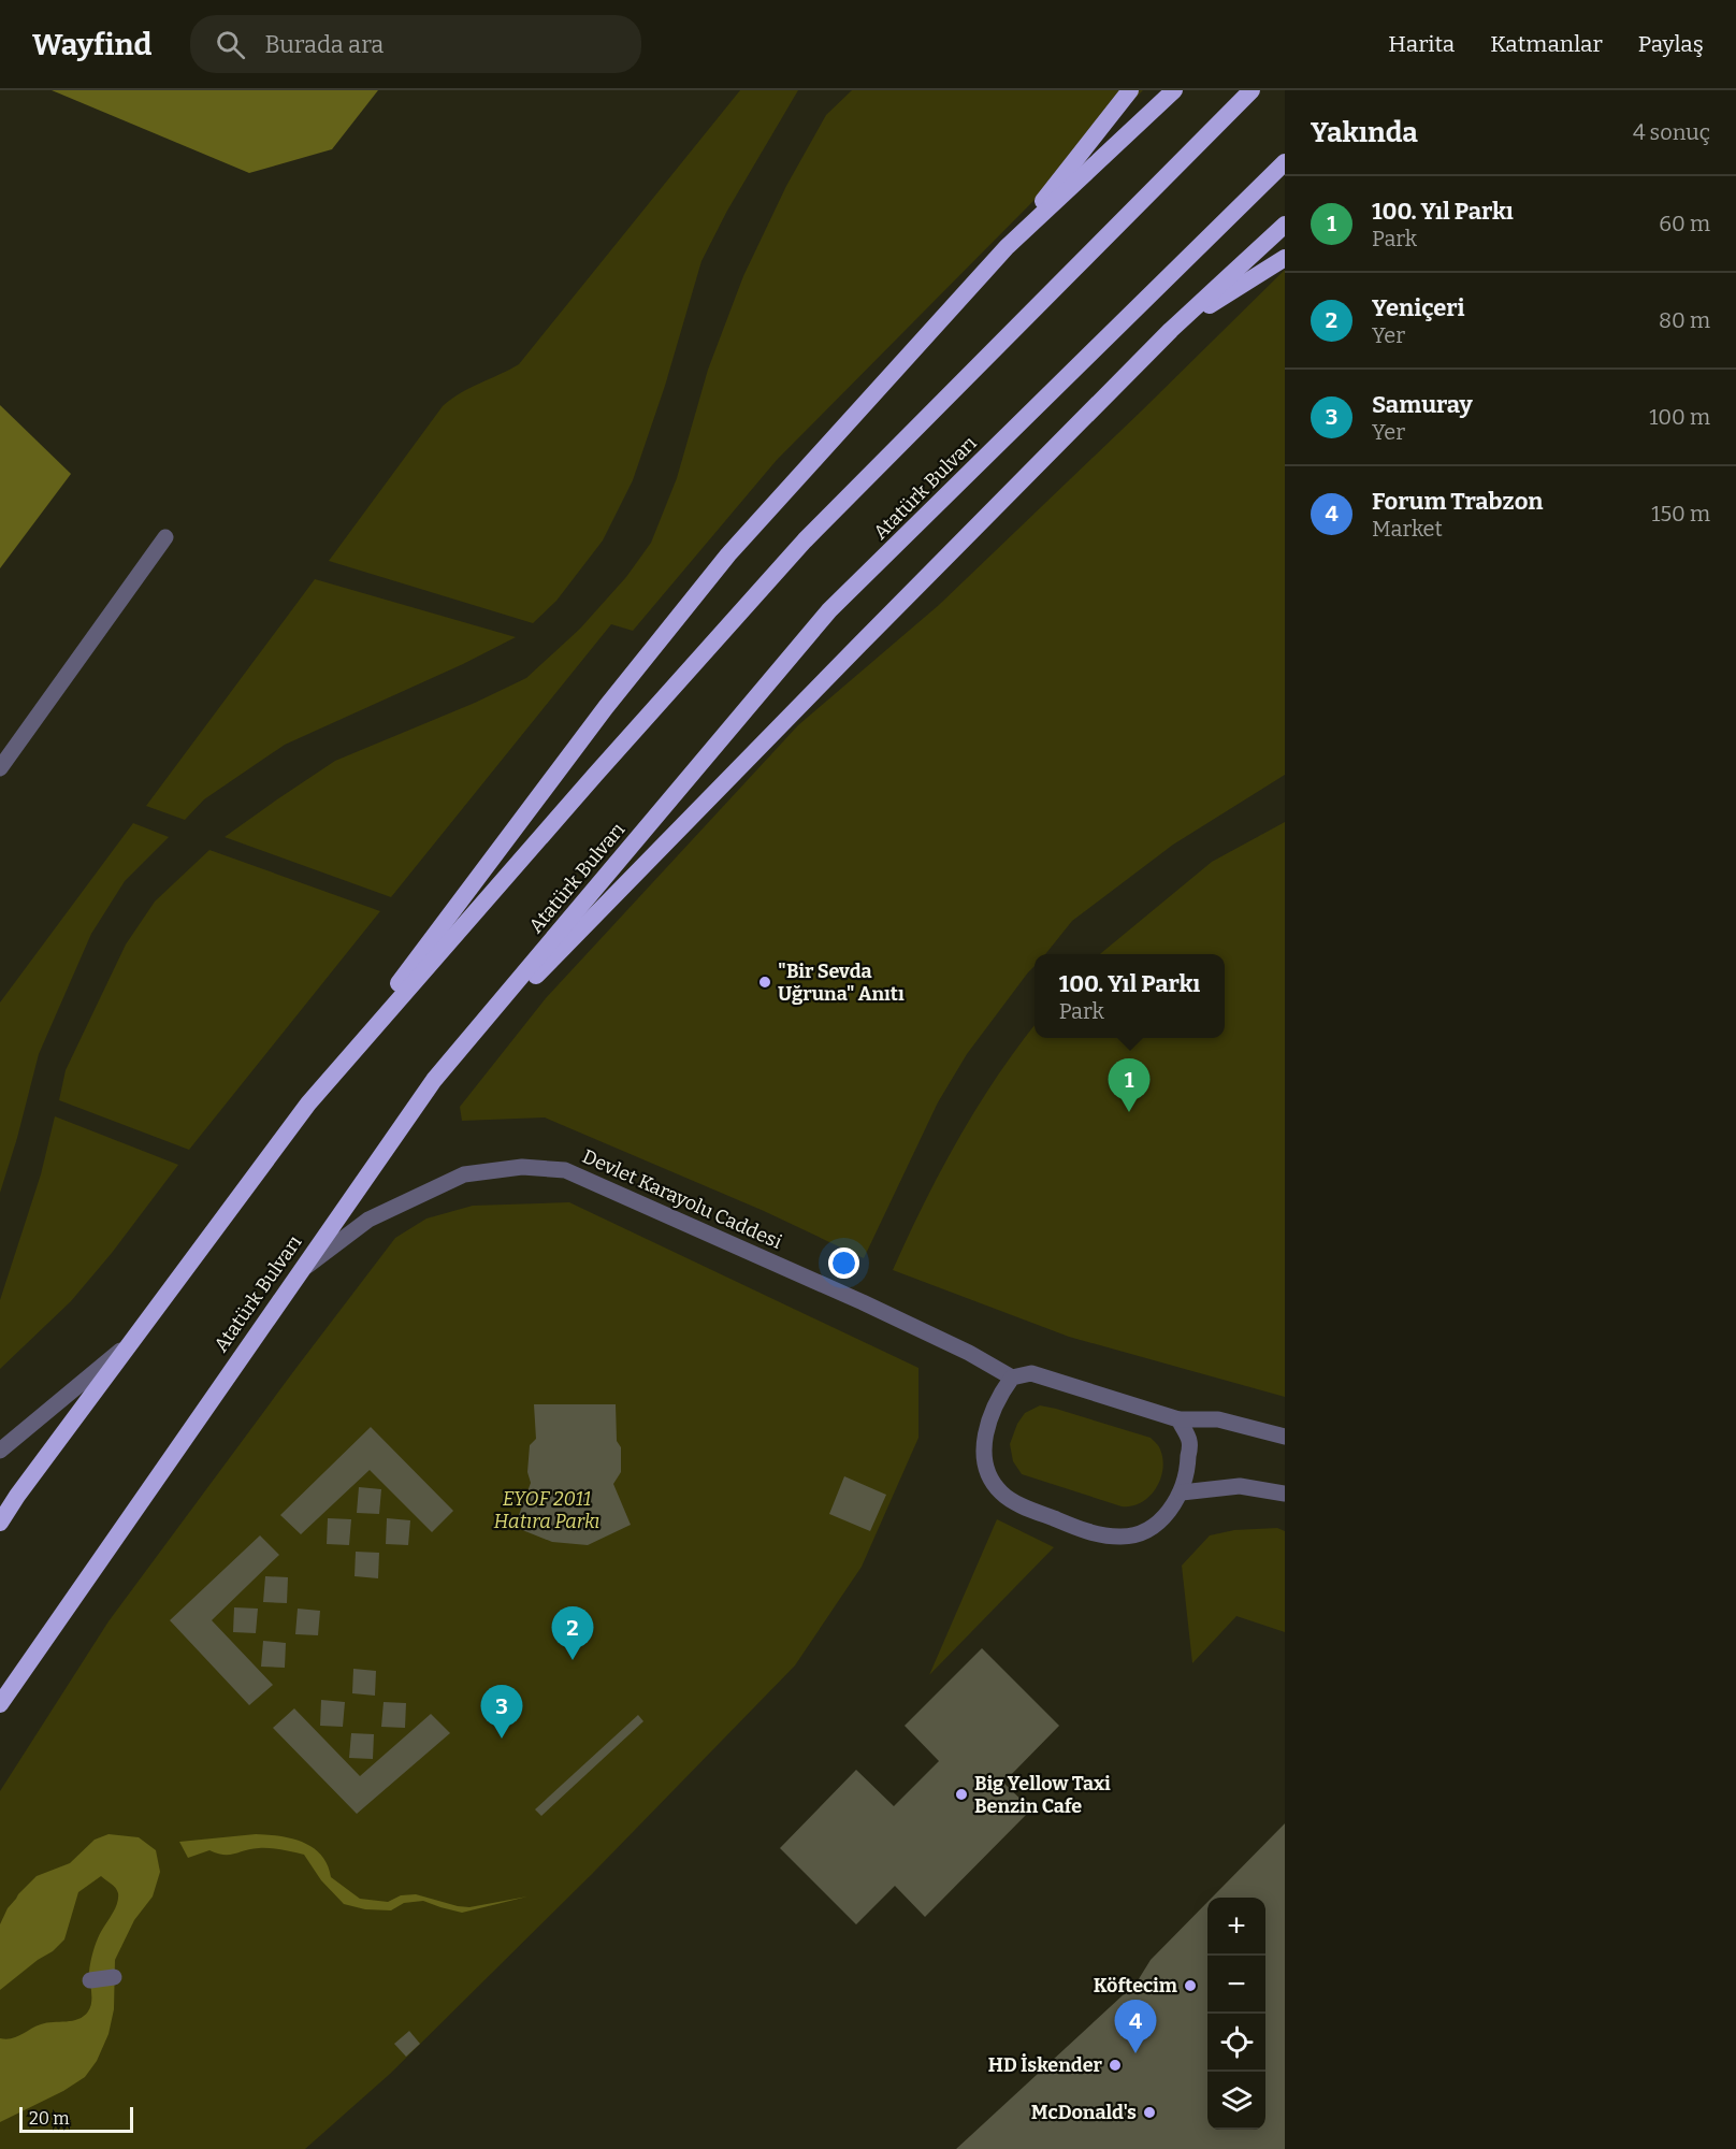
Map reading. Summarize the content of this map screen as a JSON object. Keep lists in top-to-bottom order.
{
  "streets": {
    "highway": ["Atatürk Bulvarı"],
    "street": ["Devlet Karayolu Caddesi"]
  },
  "crossings": [
    ["Atatürk Bulvarı", "Devlet Karayolu Caddesi"]
  ],
  "parks": ["EYOF 2011 Hatıra Parkı"],
  "places": [
    "\"Bir Sevda Uğruna\" Anıtı",
    "Big Yellow Taxi Benzin Cafe",
    "Köftecim",
    "HD İskender",
    "McDonald's"
  ],
  "scale_bar": "20 m",
  "page": {
    "header": "Wayfind",
    "search": "Burada ara",
    "nav": ["Harita", "Katmanlar", "Paylaş"],
    "heading": ["Yakında", "4 sonuç"],
    "list": [
      {
        "mark": "1",
        "name": "100. Yıl Parkı",
        "note": "Park",
        "value": "60 m"
      },
      {
        "mark": "2",
        "name": "Yeniçeri",
        "note": "Yer",
        "value": "80 m"
      },
      {
        "mark": "3",
        "name": "Samuray",
        "note": "Yer",
        "value": "100 m"
      },
      {
        "mark": "4",
        "name": "Forum Trabzon",
        "note": "Market",
        "value": "150 m"
      }
    ],
    "popup": ["100. Yıl Parkı", "Park"],
    "pins": [
      "1",
      "2",
      "3",
      "4"
    ],
    "map_buttons": ["+", "−"],
    "scale": "20 m"
  }
}
